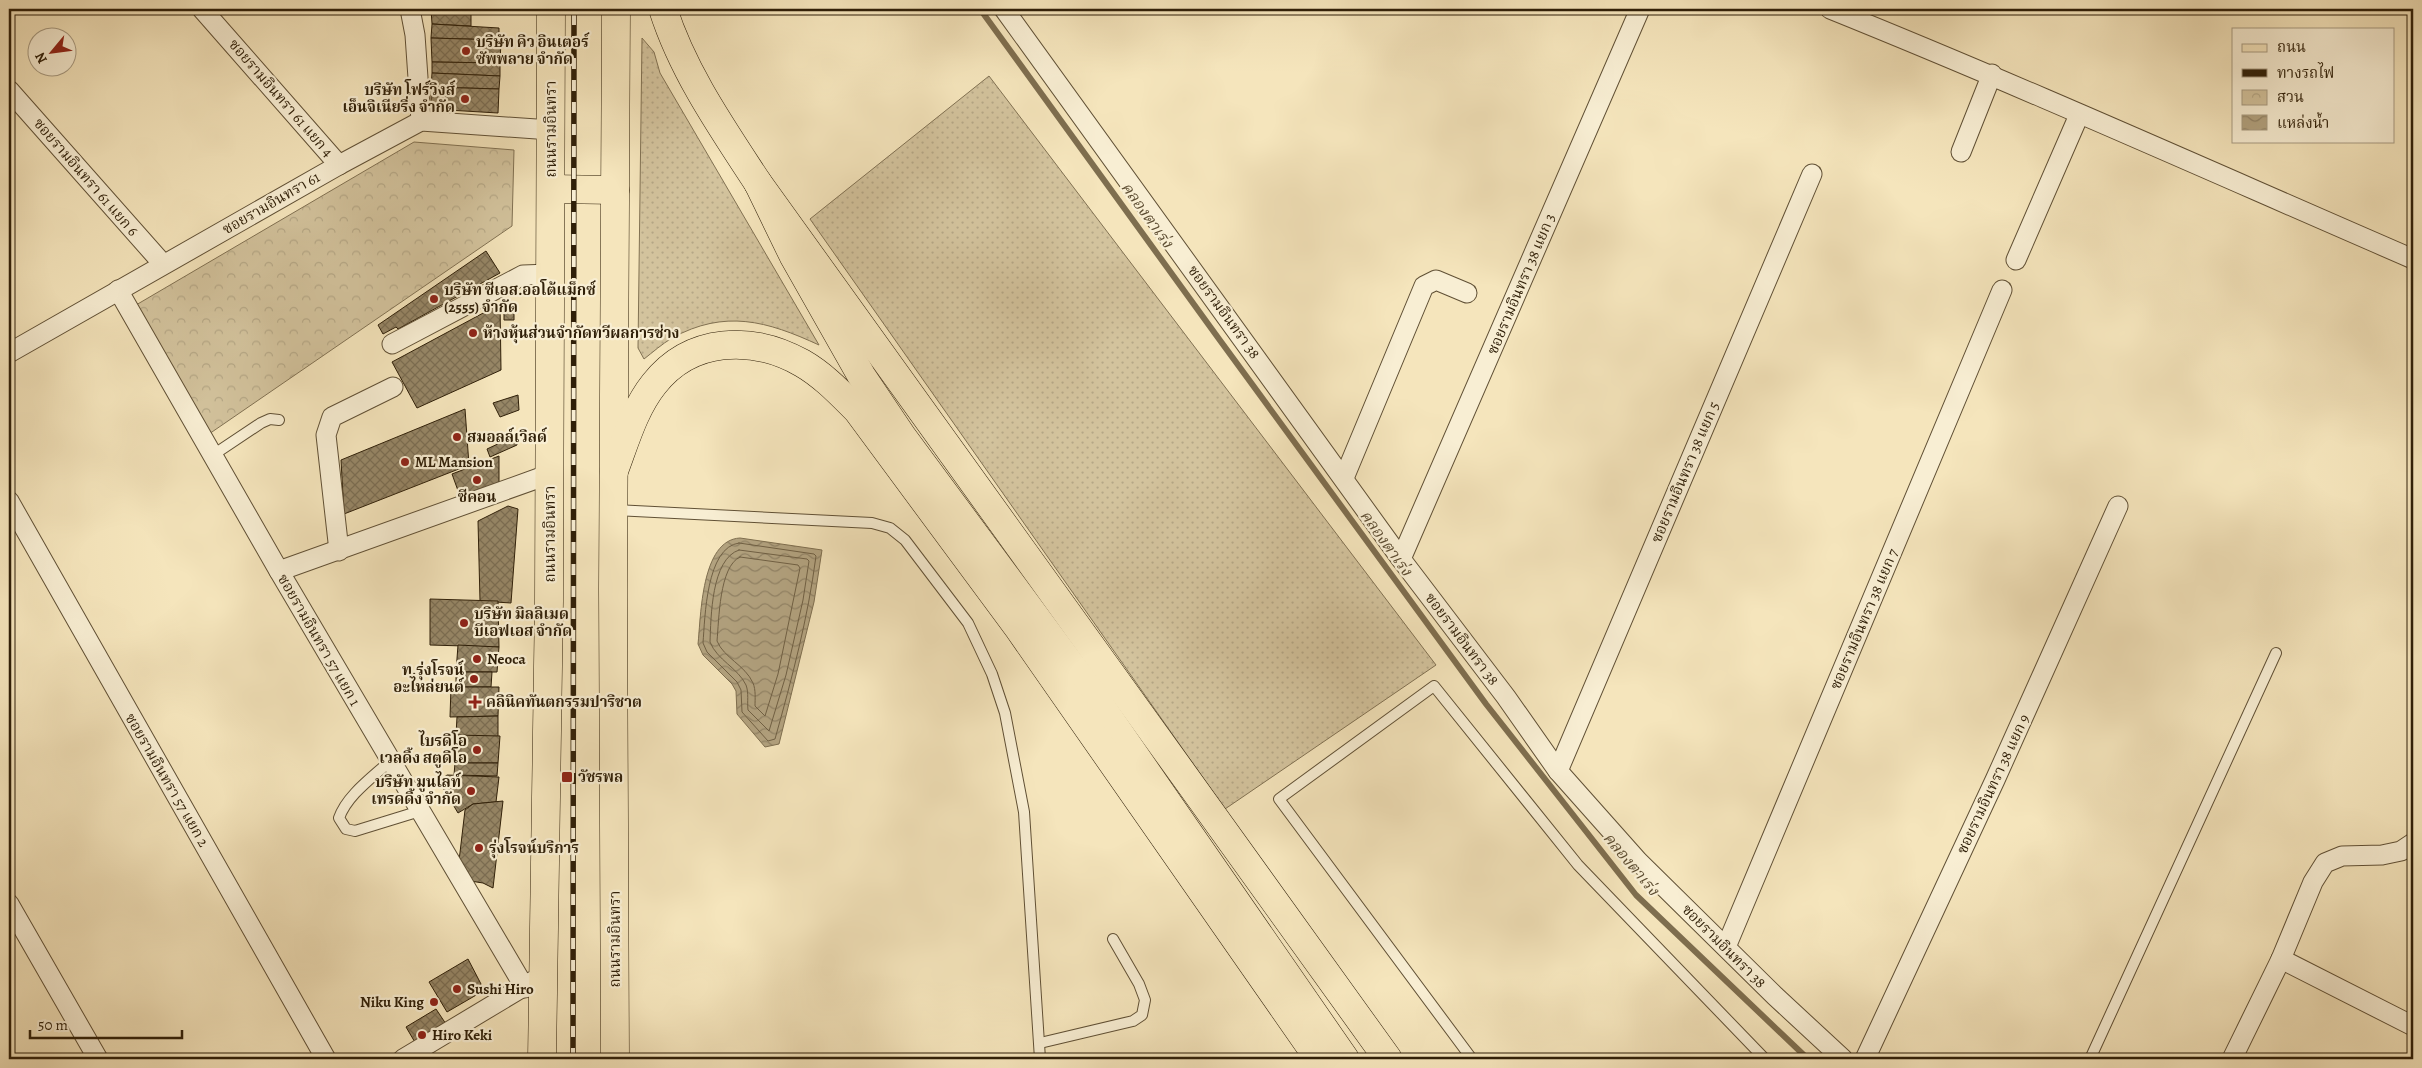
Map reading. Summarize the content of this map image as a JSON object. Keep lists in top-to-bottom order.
{
  "streets": {
    "main road": ["ถนนรามอินทรา"],
    "street": [
      "ซอยรามอินทรา 61 แยก 4",
      "ซอยรามอินทรา 61 แยก 6",
      "ซอยรามอินทรา 61",
      "ซอยรามอินทรา 38 แยก 3",
      "ซอยรามอินทรา 38",
      "ซอยรามอินทรา 38 แยก 5",
      "ซอยรามอินทรา 38 แยก 7",
      "ซอยรามอินทรา 57 แยก 1",
      "ซอยรามอินทรา 57 แยก 2",
      "ซอยรามอินทรา 38 แยก 9"
    ]
  },
  "crossings": [
    ["ซอยรามอินทรา 61 แยก 4", "ซอยรามอินทรา 61"],
    ["ถนนรามอินทรา", "ซอยรามอินทรา 57 แยก 1"],
    ["ซอยรามอินทรา 61 แยก 6", "ซอยรามอินทรา 61"],
    ["ซอยรามอินทรา 61", "ซอยรามอินทรา 57 แยก 1"],
    ["ซอยรามอินทรา 38 แยก 3", "ซอยรามอินทรา 38"],
    ["ซอยรามอินทรา 38", "ซอยรามอินทรา 38 แยก 5"],
    ["ซอยรามอินทรา 38", "ซอยรามอินทรา 38 แยก 7"]
  ],
  "water": ["คลองตาเร่ง"],
  "places": {
    "other": [
      "บริษัท คิว อินเตอร์ ซัพพลาย จำกัด",
      "บริษัท โฟร์วิงส์ เอ็นจิเนียริ่ง จำกัด",
      "บริษัท ซีเอส.ออโต้แม็กซ์ (2555) จำกัด",
      "ห้างหุ้นส่วนจำกัดทวีผลการช่าง",
      "สมอลล์เวิลด์",
      "ML Mansion",
      "ซีคอน",
      "บริษัท มิลลิเมด บีเอฟเอส จำกัด",
      "Neoca",
      "ท.รุ่งโรจน์ อะไหล่ยนต์",
      "ไบรดิโอ เวลดิ้ง สตูดิโอ",
      "บริษัท มูนไลท์ เทรดดิ้ง จำกัด",
      "รุ่งโรจน์บริการ",
      "Sushi Hiro",
      "Niku King",
      "Hiro Keki"
    ],
    "health": ["คลินิคทันตกรรมปาริชาต"],
    "transit": ["วัชรพล"]
  },
  "legend": [
    "ถนน",
    "ทางรถไฟ",
    "สวน",
    "แหล่งน้ำ"
  ],
  "scale_bar": "50 m",
  "north": "bottom left"
}
